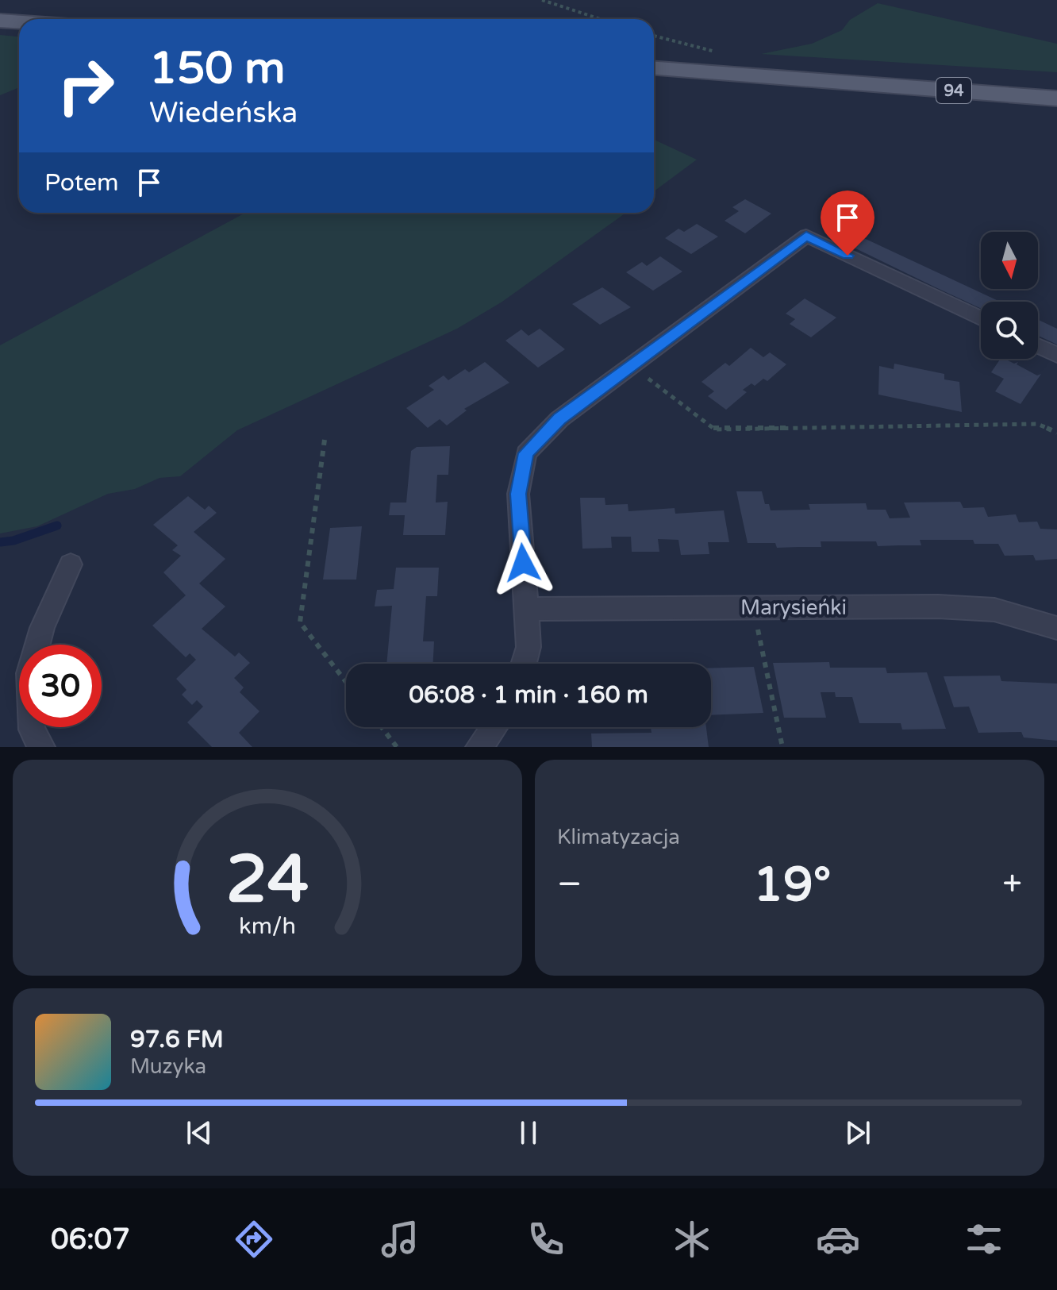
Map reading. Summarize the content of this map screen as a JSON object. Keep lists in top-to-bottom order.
{
  "streets": {
    "main road": ["94"],
    "street": ["Marysieńki"]
  },
  "north": "bottom",
  "page": {
    "turn": ["150 m", "Wiedeńska"],
    "then": "Potem",
    "limit": "30",
    "trip": "06:08 · 1 min · 160 m",
    "tile": "Klimatyzacja",
    "heat": ["−", "19°", "+"],
    "song": ["97.6 FM", "Muzyka"],
    "tabs": "06:07",
    "gauge": ["24", "km/h"]
  }
}
